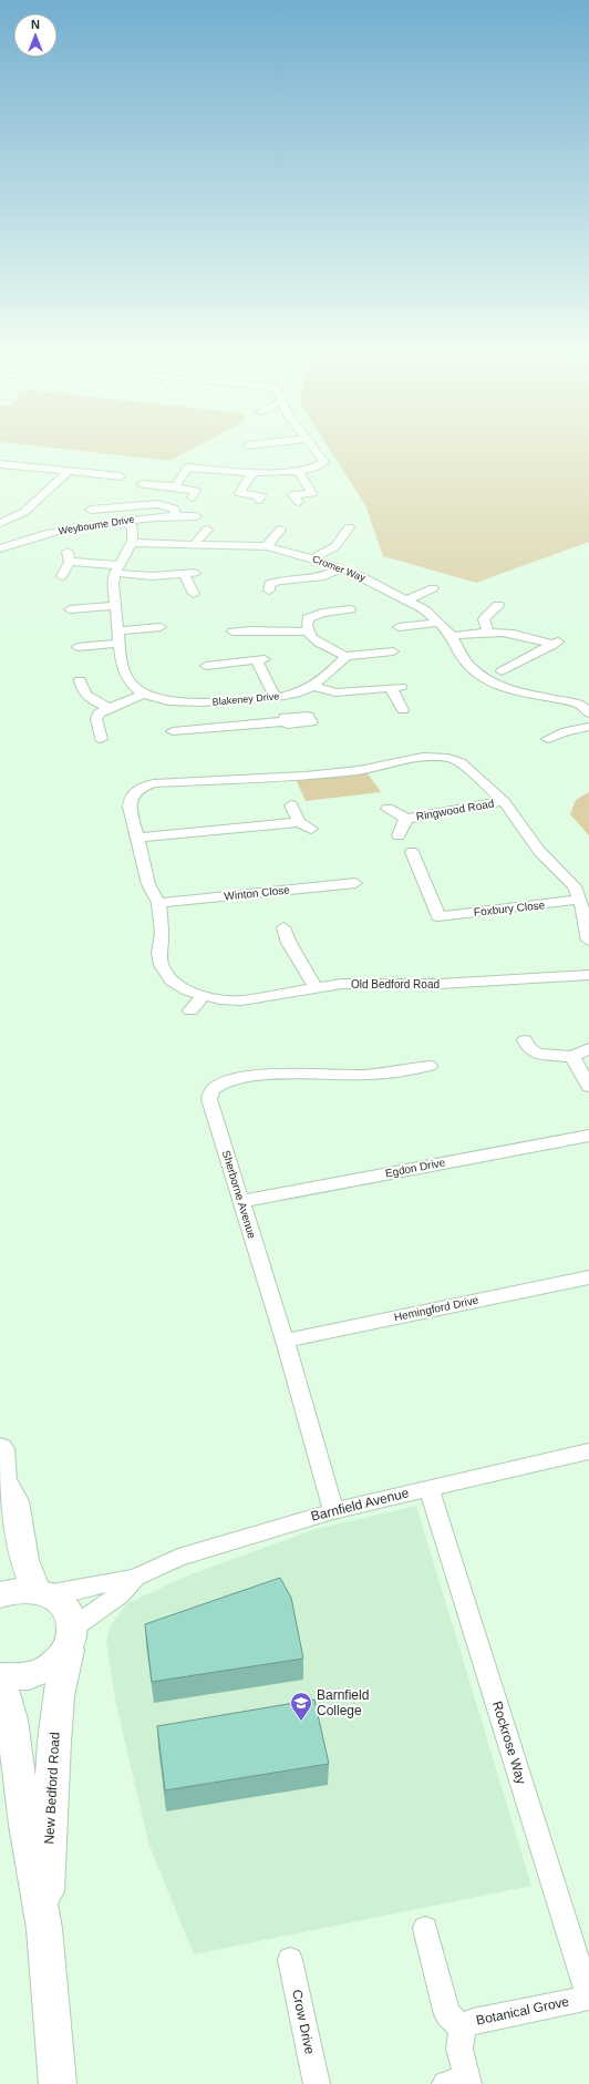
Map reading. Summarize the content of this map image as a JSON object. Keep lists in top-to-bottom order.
{
  "streets": {
    "highway": ["New Bedford Road"],
    "street": [
      "Weybourne Drive",
      "Cromer Way",
      "Blakeney Drive",
      "Ringwood Road",
      "Winton Close",
      "Foxbury Close",
      "Old Bedford Road",
      "Egdon Drive",
      "Sherborne Avenue",
      "Hemingford Drive",
      "Barnfield Avenue",
      "Rockrose Way",
      "Botanical Grove",
      "Crow Drive"
    ]
  },
  "crossings": [
    ["Cromer Way", "Blakeney Drive"],
    ["Ringwood Road", "Foxbury Close"],
    ["Ringwood Road", "Old Bedford Road"],
    ["Winton Close", "Old Bedford Road"],
    ["Egdon Drive", "Sherborne Avenue"],
    ["Sherborne Avenue", "Hemingford Drive"],
    ["Sherborne Avenue", "Barnfield Avenue"],
    ["Barnfield Avenue", "Rockrose Way"],
    ["Barnfield Avenue", "New Bedford Road"],
    ["Rockrose Way", "Botanical Grove"]
  ],
  "places": {
    "school or university": ["Barnfield College"]
  },
  "north": "top"
}
